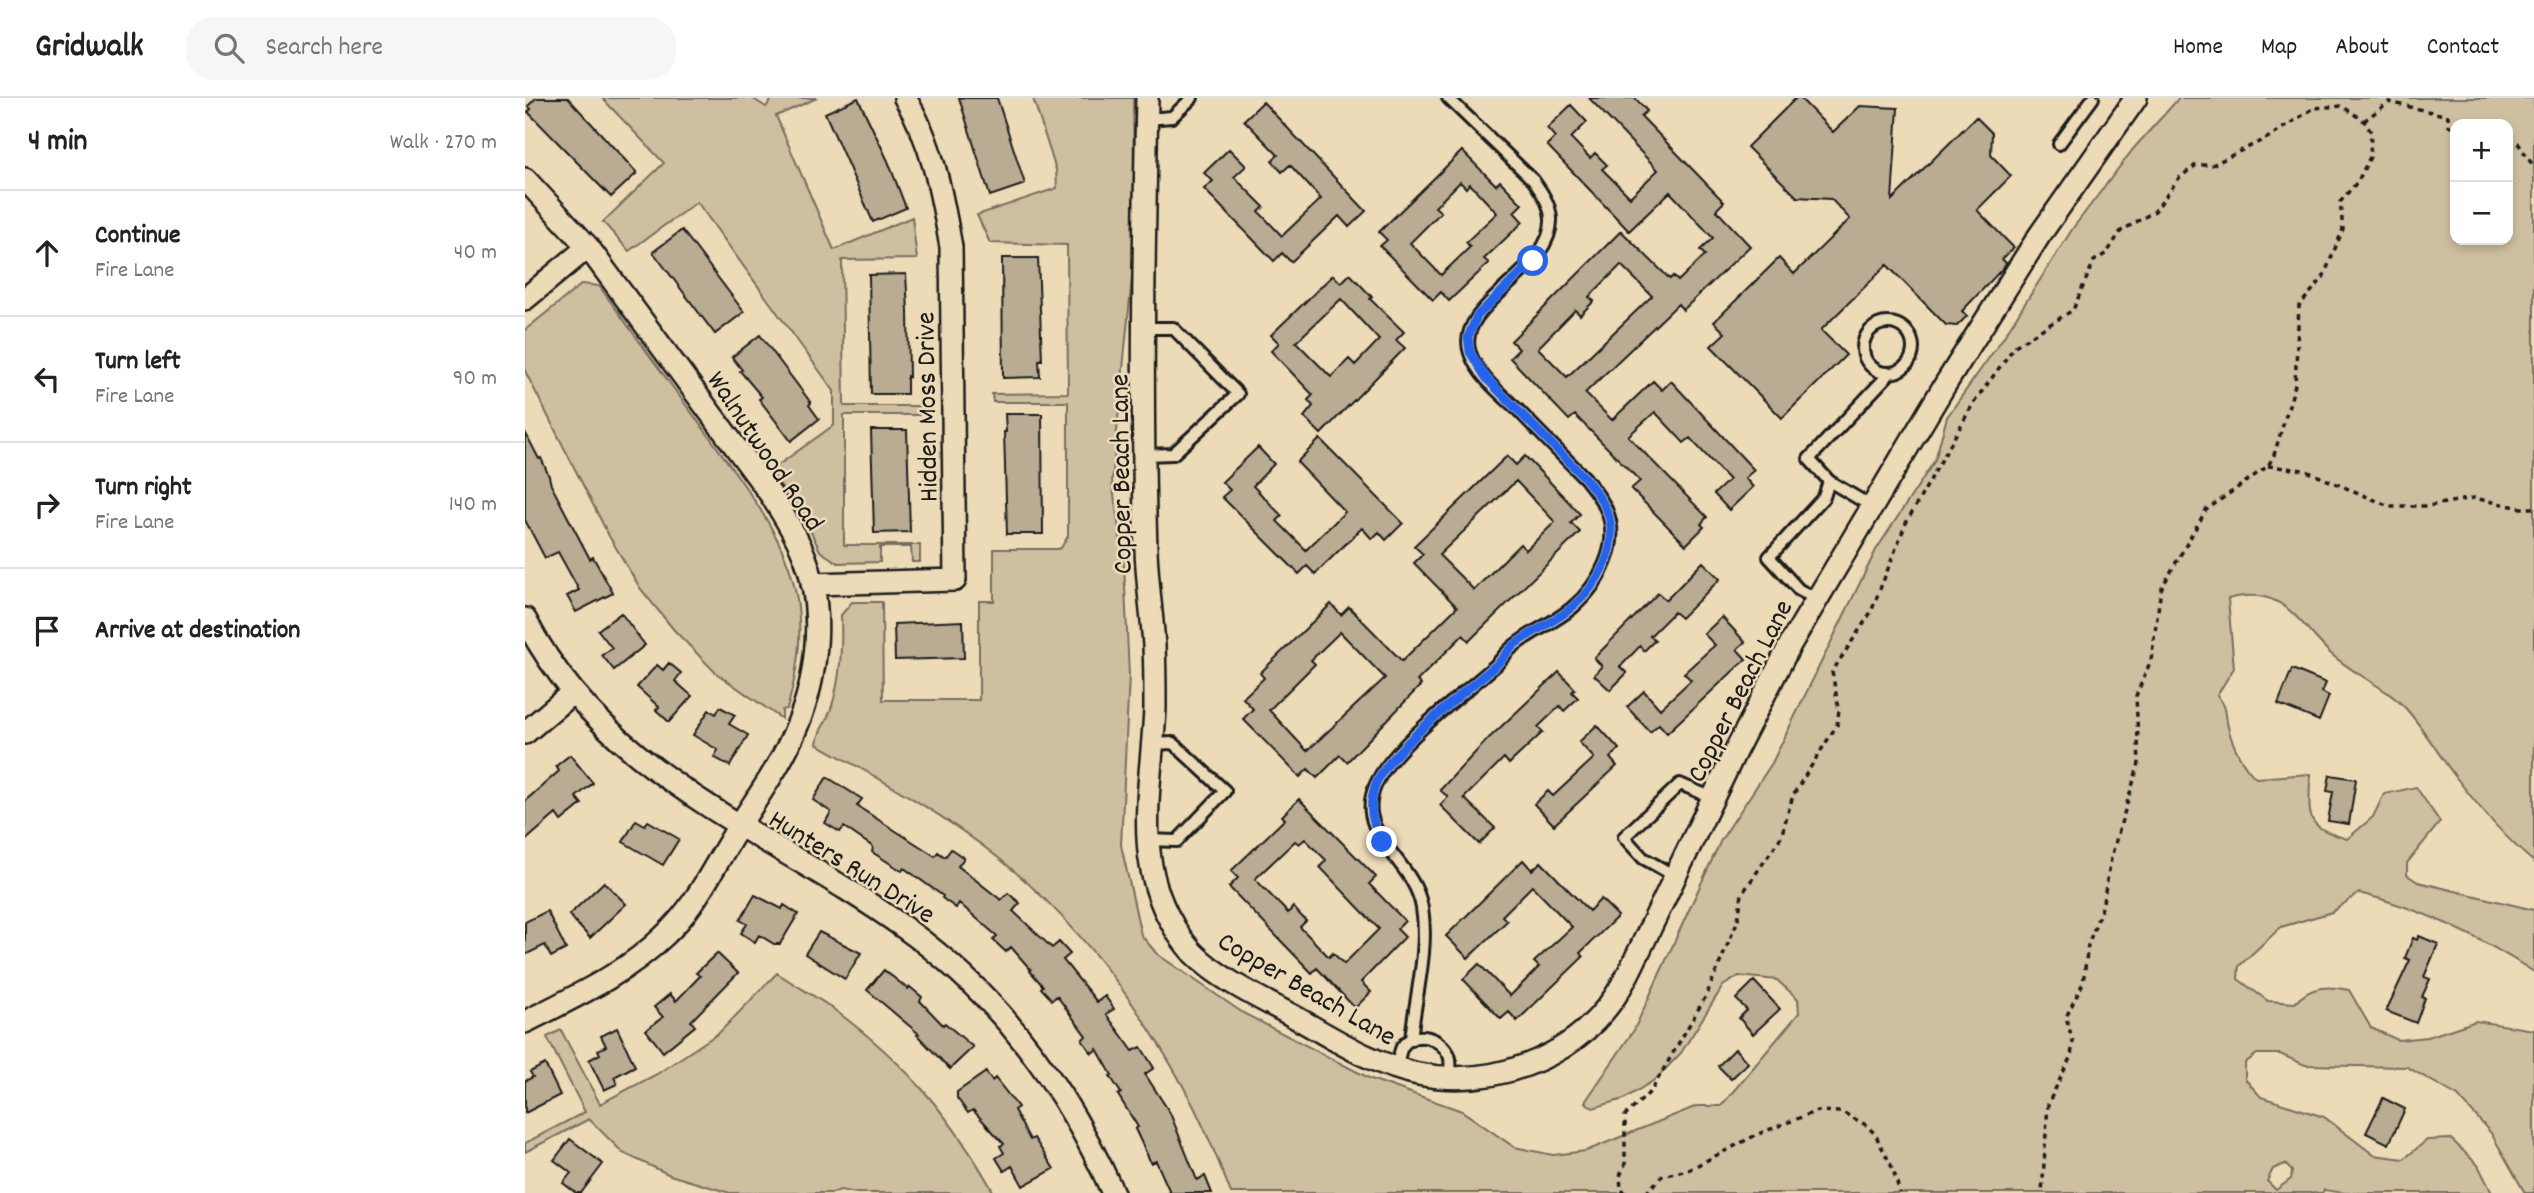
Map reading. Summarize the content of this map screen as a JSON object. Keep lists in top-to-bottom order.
{
  "streets": {
    "street": [
      "Hidden Moss Drive",
      "Walnutwood Road",
      "Copper Beach Lane",
      "Hunters Run Drive"
    ]
  },
  "crossings": [
    ["Hidden Moss Drive", "Walnutwood Road"],
    ["Walnutwood Road", "Hunters Run Drive"]
  ],
  "page": {
    "header": "Gridwalk",
    "search": "Search here",
    "nav": [
      "Home",
      "Map",
      "About",
      "Contact"
    ],
    "heading": ["4 min", "Walk · 270 m"],
    "map_buttons": ["+", "−"],
    "list": [
      ["Continue", "Fire Lane", "40 m"],
      ["Turn left", "Fire Lane", "90 m"],
      ["Turn right", "Fire Lane", "140 m"],
      "Arrive at destination"
    ]
  }
}
